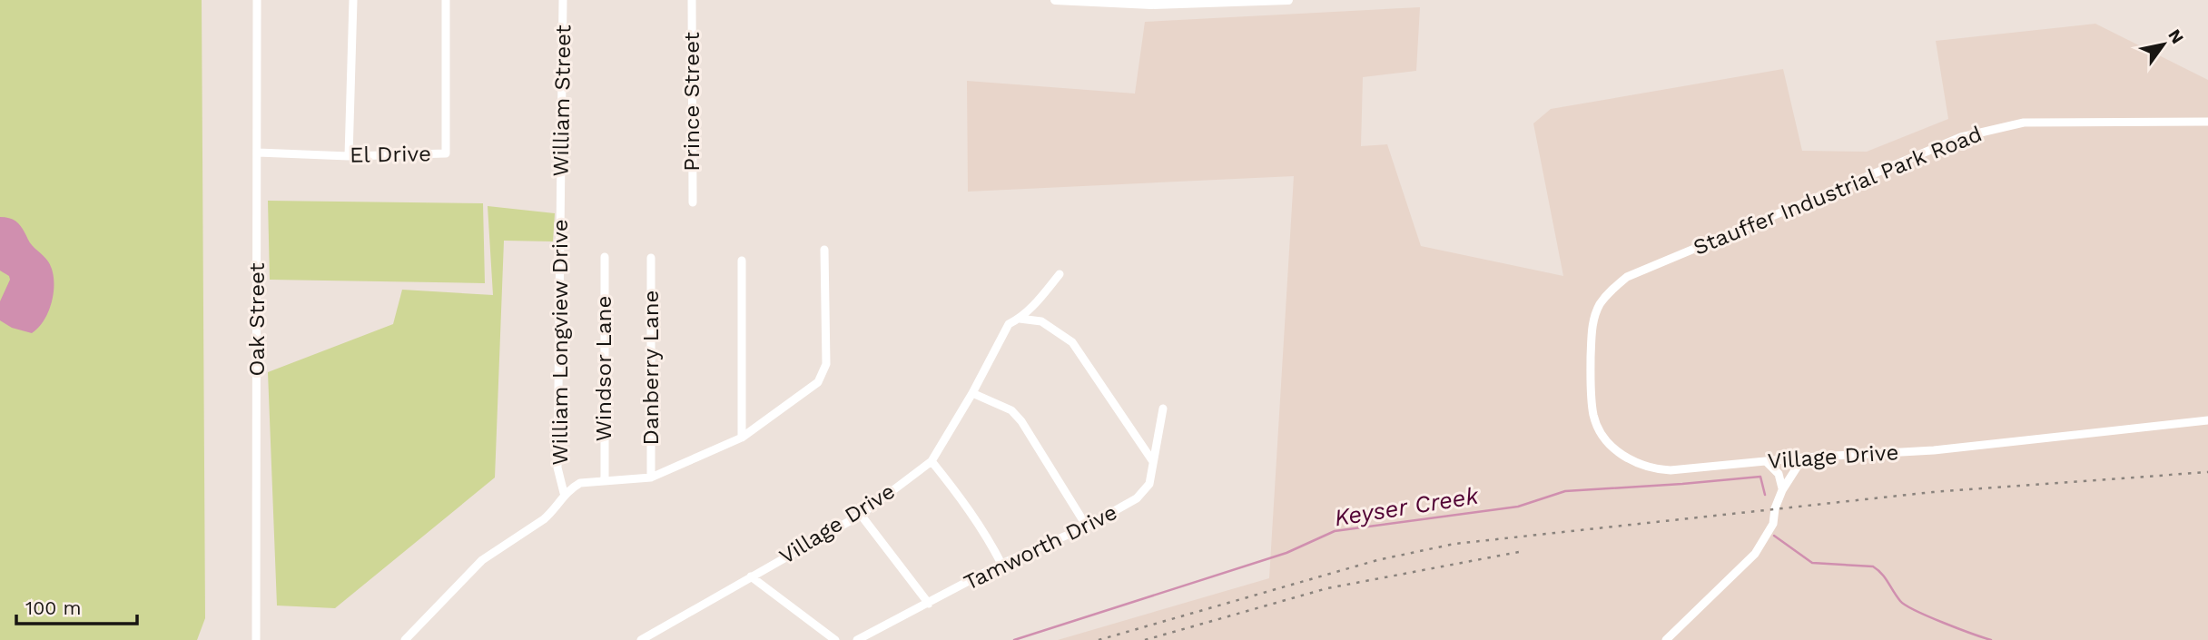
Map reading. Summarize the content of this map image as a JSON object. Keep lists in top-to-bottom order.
{
  "streets": {
    "street": [
      "William Street",
      "Prince Street",
      "El Drive",
      "Stauffer Industrial Park Road",
      "Oak Street",
      "William Longview Drive",
      "Danberry Lane",
      "Windsor Lane",
      "Village Drive",
      "Tamworth Drive"
    ]
  },
  "crossings": [
    ["William Street", "William Longview Drive"],
    ["El Drive", "Oak Street"],
    ["Stauffer Industrial Park Road", "Village Drive"]
  ],
  "water": ["Keyser Creek"],
  "scale_bar": "100 m",
  "north": "top right"
}
